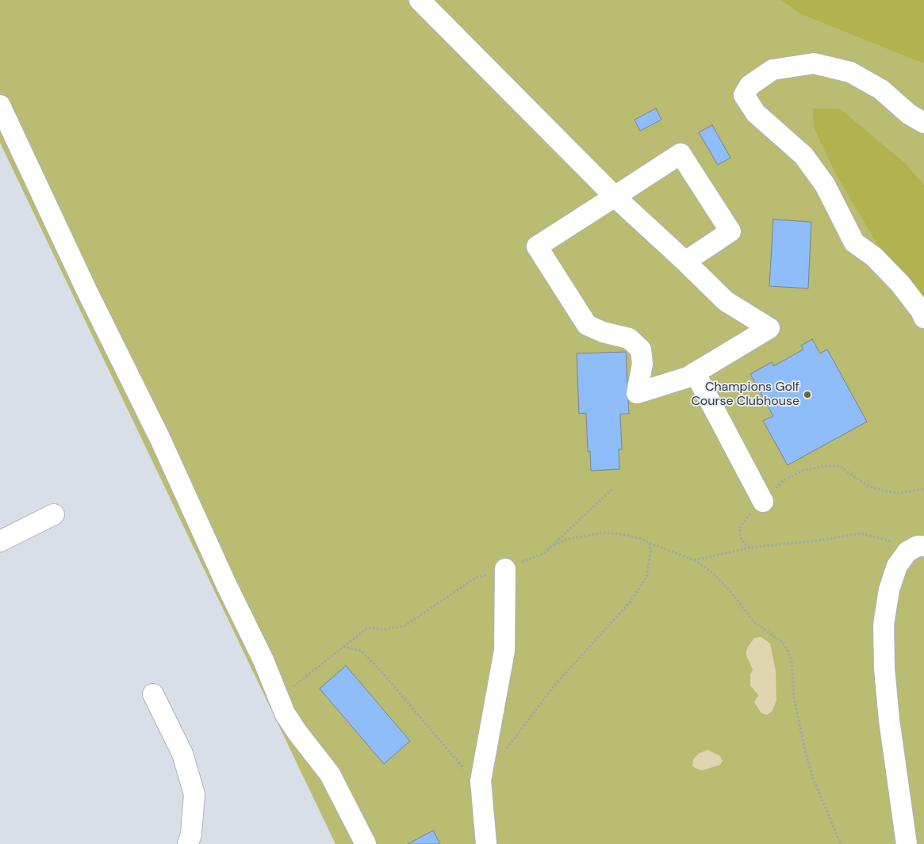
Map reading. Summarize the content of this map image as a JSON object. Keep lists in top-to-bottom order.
{
  "places": ["Champions Golf Course Clubhouse"]
}
